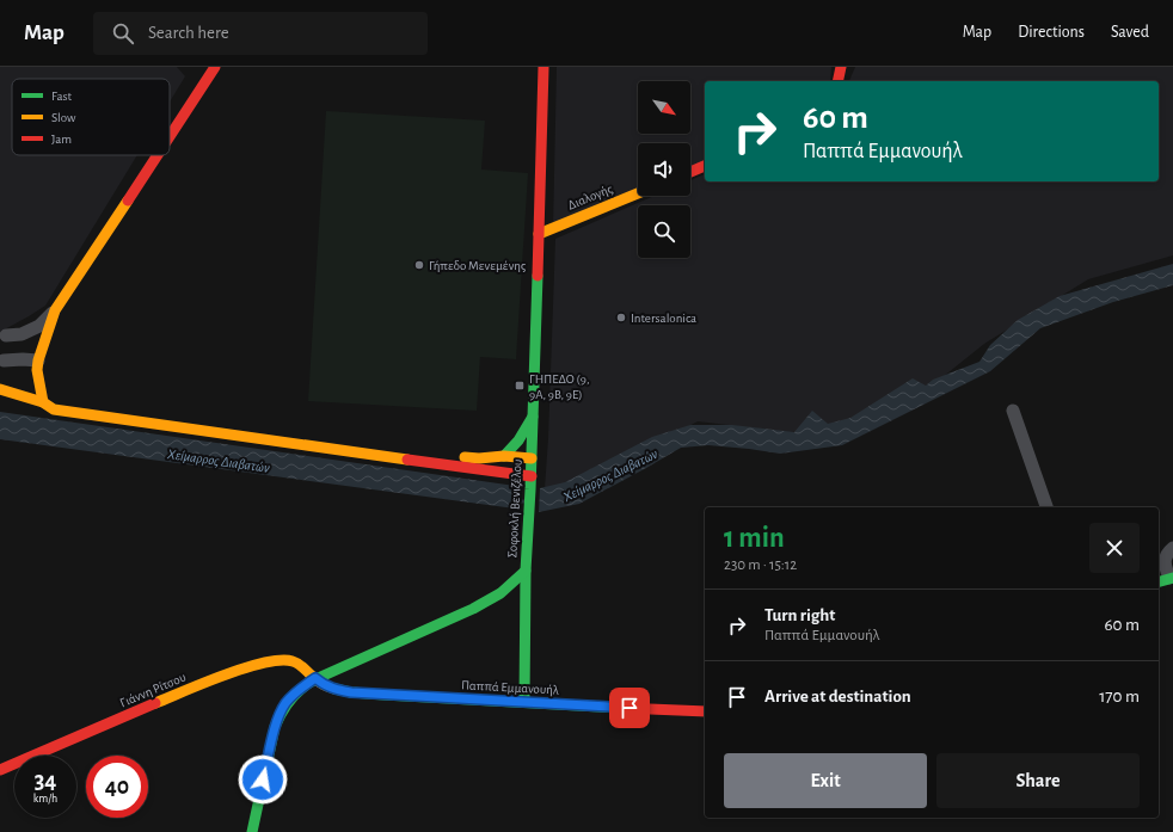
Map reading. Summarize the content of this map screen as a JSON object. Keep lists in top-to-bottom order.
{
  "streets": {
    "street": [
      "Διαλογής",
      "Σοφοκλή Βενιζέλου",
      "Παππά Εμμανουήλ",
      "Γιάννη Ρίτσου"
    ]
  },
  "crossings": [
    ["Διαλογής", "Σοφοκλή Βενιζέλου"],
    ["Σοφοκλή Βενιζέλου", "Παππά Εμμανουήλ"],
    ["Σοφοκλή Βενιζέλου", "Γιάννη Ρίτσου"],
    ["Παππά Εμμανουήλ", "Γιάννη Ρίτσου"]
  ],
  "water": ["Χείμαρρος Διαβατών"],
  "places": {
    "other": ["Γήπεδο Μενεμένης", "Intersalonica"],
    "transit": ["ΓΗΠΕΔΟ (9, 9Α, 9Β, 9Ε)"]
  },
  "legend": ["Fast", "Slow", "Jam"],
  "north": "bottom right",
  "page": {
    "header": "Map",
    "search": "Search here",
    "nav": ["Map", "Directions", "Saved"],
    "turn": ["60 m", "Παππά Εμμανουήλ"],
    "heading": ["1 min", "230 m · 15:12"],
    "list": [
      {
        "name": "Turn right",
        "note": "Παππά Εμμανουήλ",
        "value": "60 m"
      },
      {
        "name": "Arrive at destination",
        "value": "170 m"
      }
    ],
    "buttons": ["Exit", "Share"],
    "speed": "34 km/h",
    "limit": "40"
  }
}
